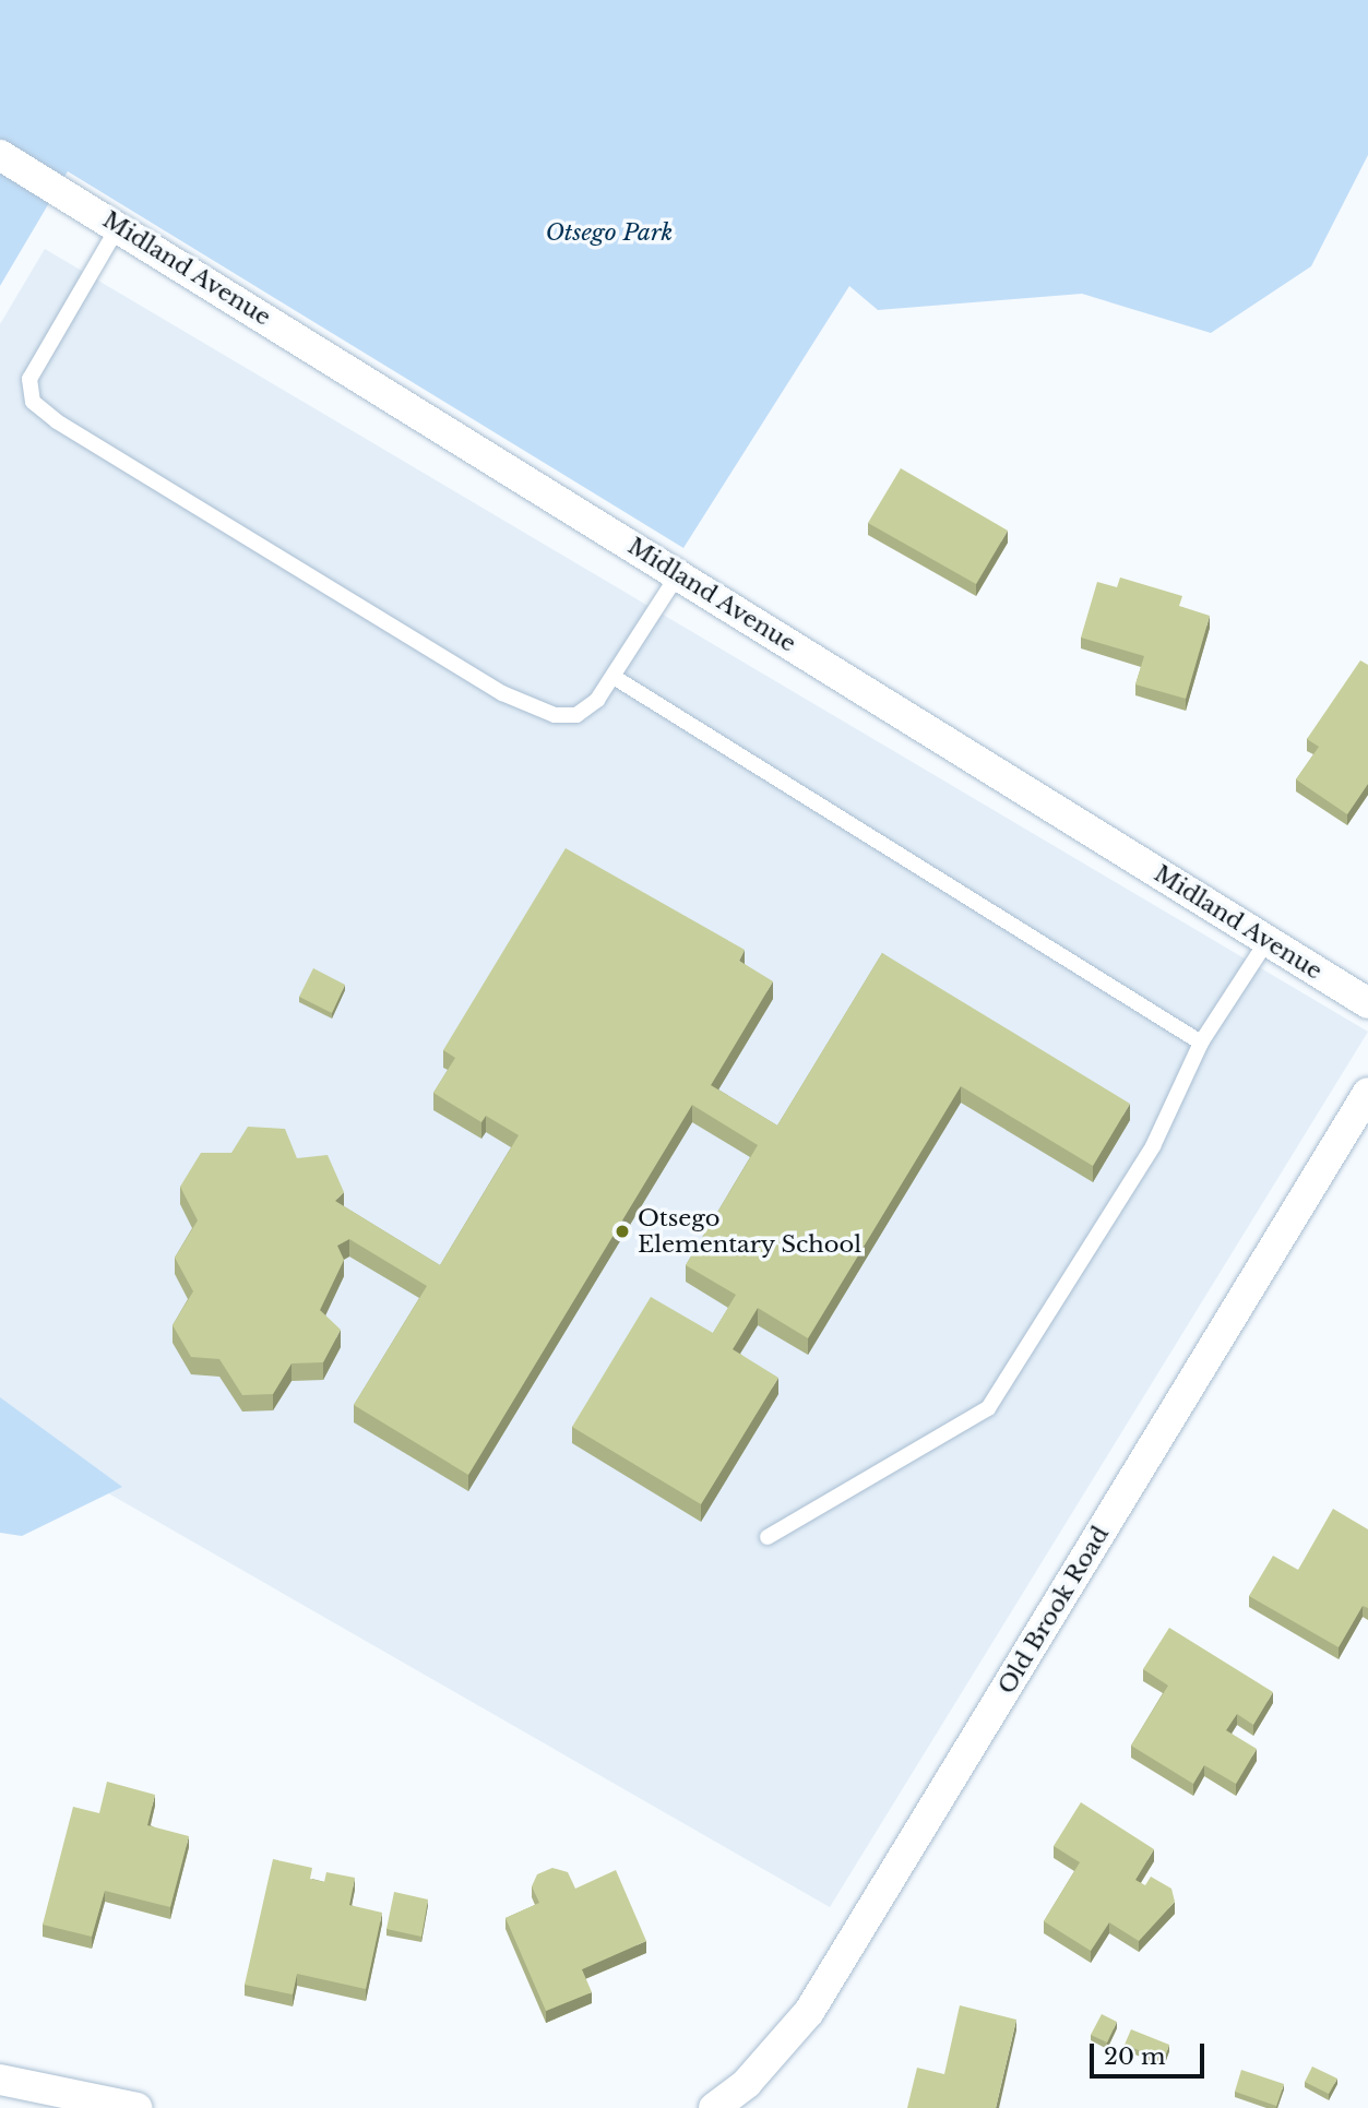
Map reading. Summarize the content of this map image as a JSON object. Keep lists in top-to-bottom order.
{
  "streets": {
    "street": ["Midland Avenue", "Old Brook Road"]
  },
  "parks": ["Otsego Park"],
  "places": ["Otsego Elementary School"],
  "scale_bar": "20 m"
}
